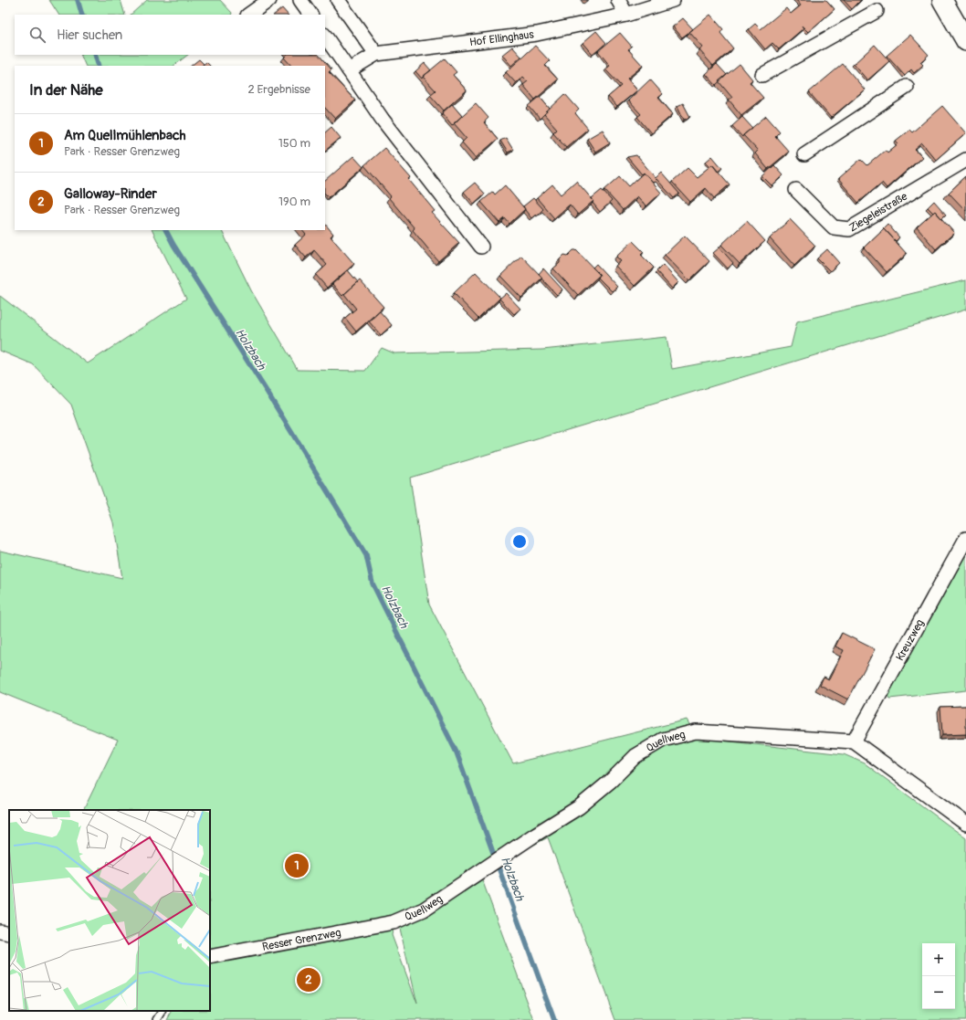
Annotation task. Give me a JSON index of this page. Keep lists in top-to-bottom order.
{
  "streets": {
    "street": [
      "Hof Ellinghaus",
      "Ziegeleistraße",
      "Kreuzweg",
      "Quellweg",
      "Resser Grenzweg"
    ]
  },
  "crossings": [
    ["Kreuzweg", "Quellweg"],
    ["Quellweg", "Resser Grenzweg"]
  ],
  "water": ["Holzbach"],
  "page": {
    "search": "Hier suchen",
    "heading": ["In der Nähe", "2 Ergebnisse"],
    "list": [
      {
        "mark": "1",
        "name": "Am Quellmühlenbach",
        "note": "Park · Resser Grenzweg",
        "value": "150 m"
      },
      {
        "mark": "2",
        "name": "Galloway-Rinder",
        "note": "Park · Resser Grenzweg",
        "value": "190 m"
      }
    ],
    "pins": ["1", "2"],
    "map_buttons": ["+", "−"]
  }
}
